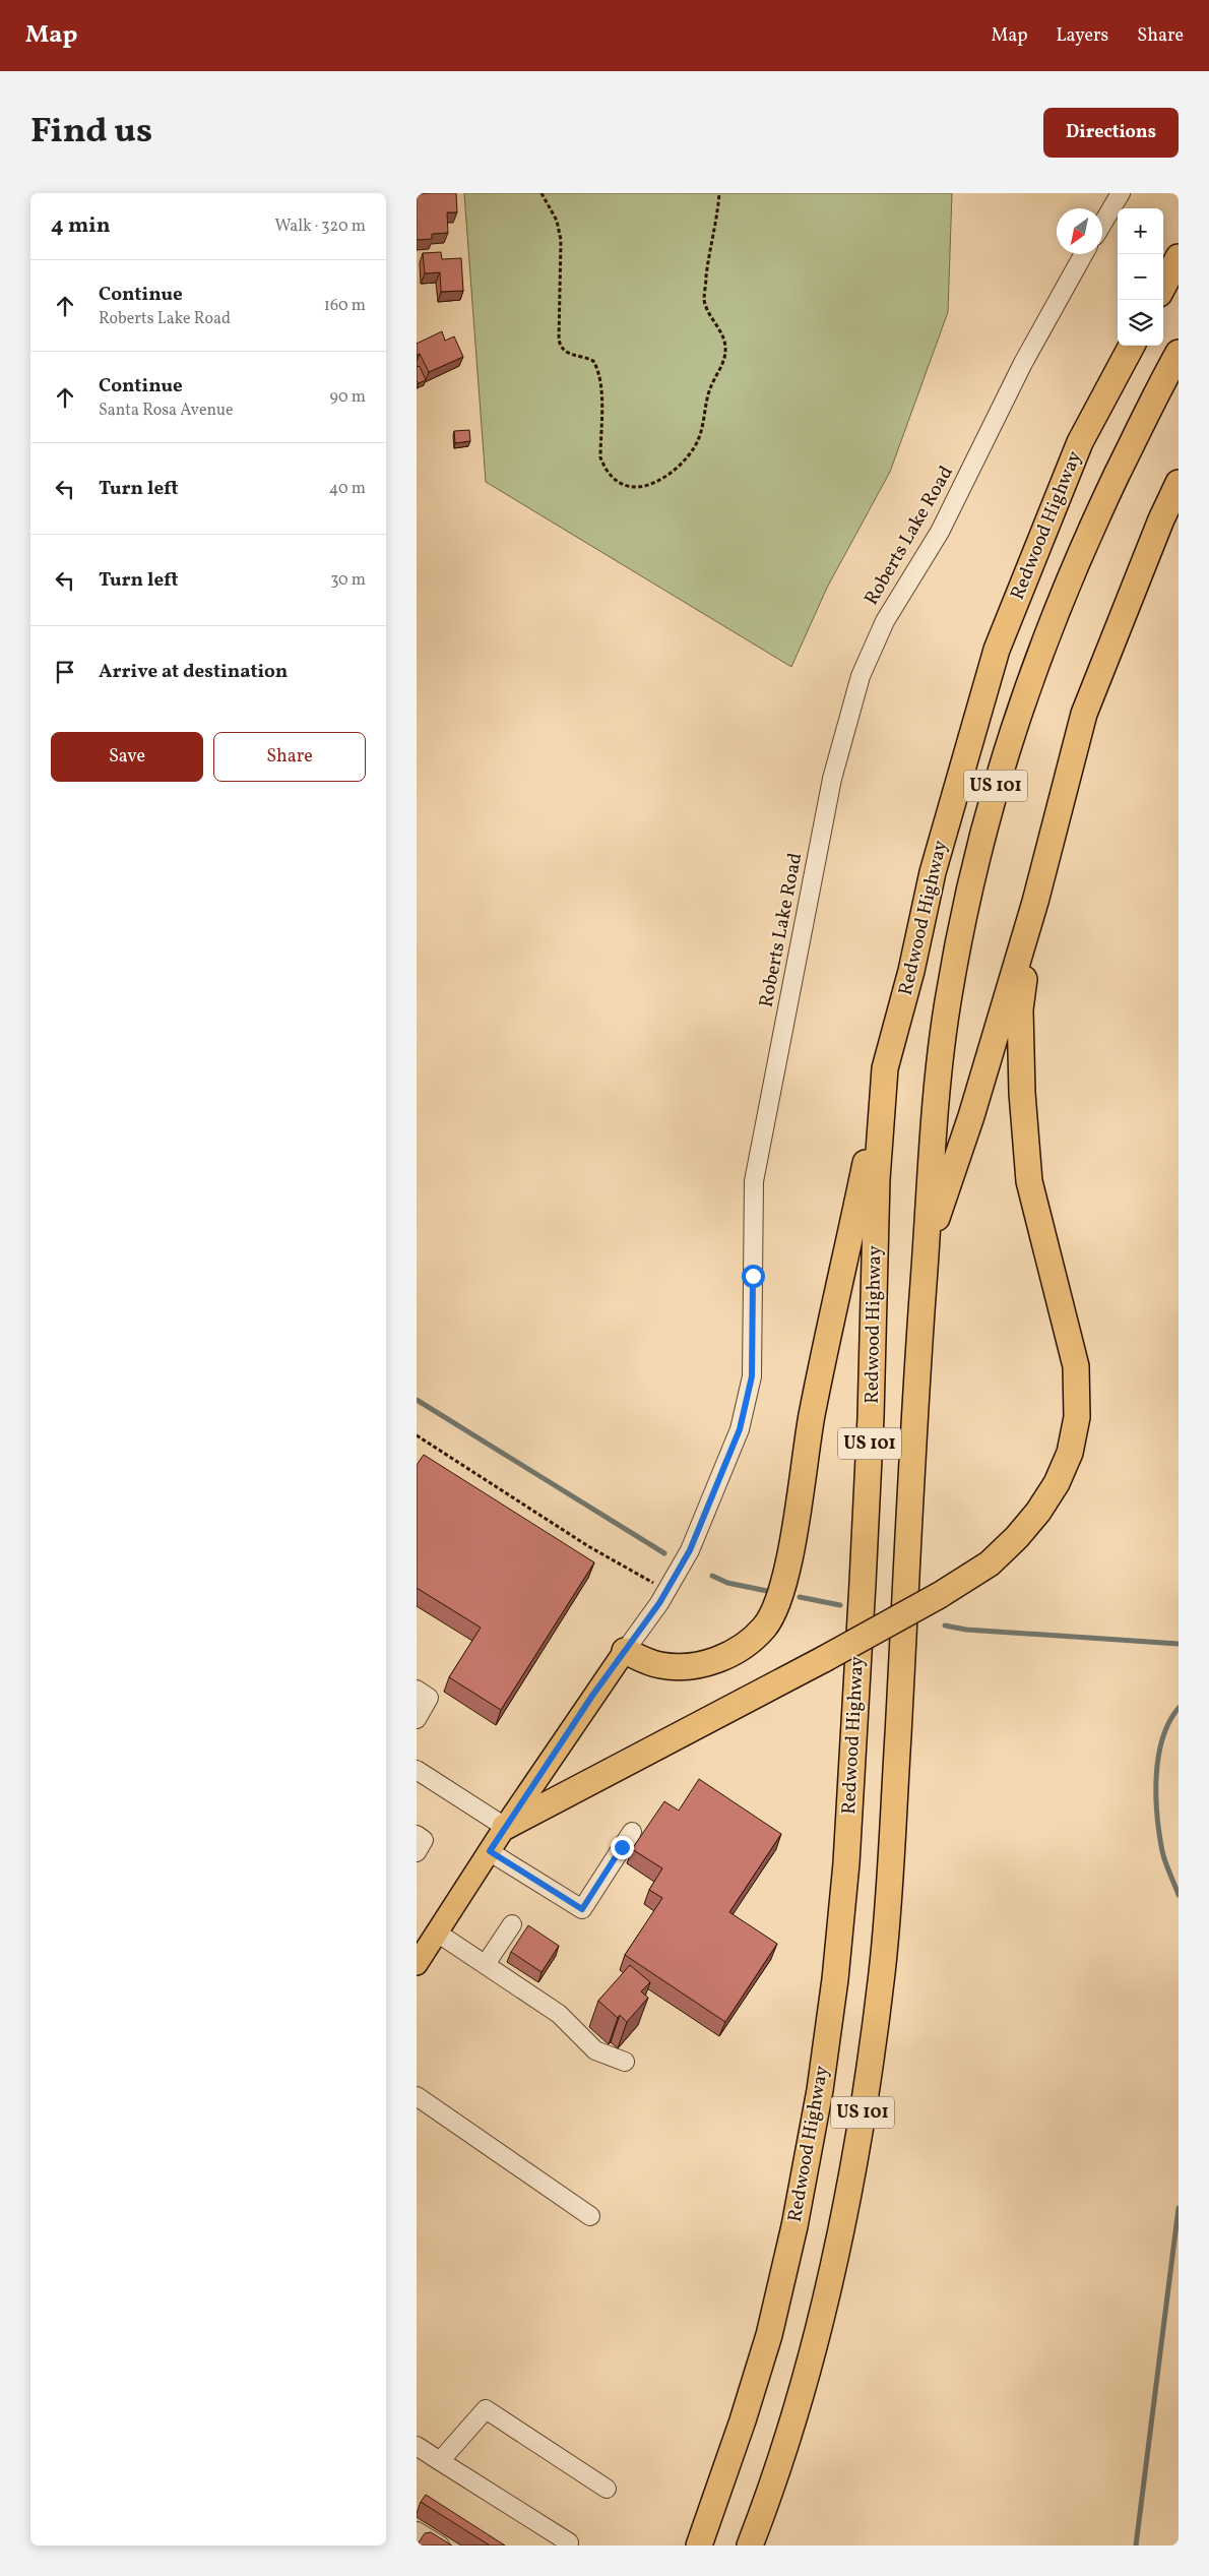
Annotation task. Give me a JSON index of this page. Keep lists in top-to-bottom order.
{
  "streets": {
    "highway": ["Redwood Highway", "US 101"],
    "street": ["Roberts Lake Road"]
  },
  "north": "bottom left",
  "page": {
    "header": "Map",
    "nav": ["Map", "Layers", "Share"],
    "title": "Find us",
    "buttons": [
      "Directions",
      ["Save", "Share"]
    ],
    "heading": ["4 min", "Walk · 320 m"],
    "map_buttons": ["+", "−"],
    "list": [
      ["Continue", "Roberts Lake Road", "160 m"],
      ["Continue", "Santa Rosa Avenue", "90 m"],
      ["Turn left", "40 m"],
      ["Turn left", "30 m"],
      "Arrive at destination"
    ]
  }
}
